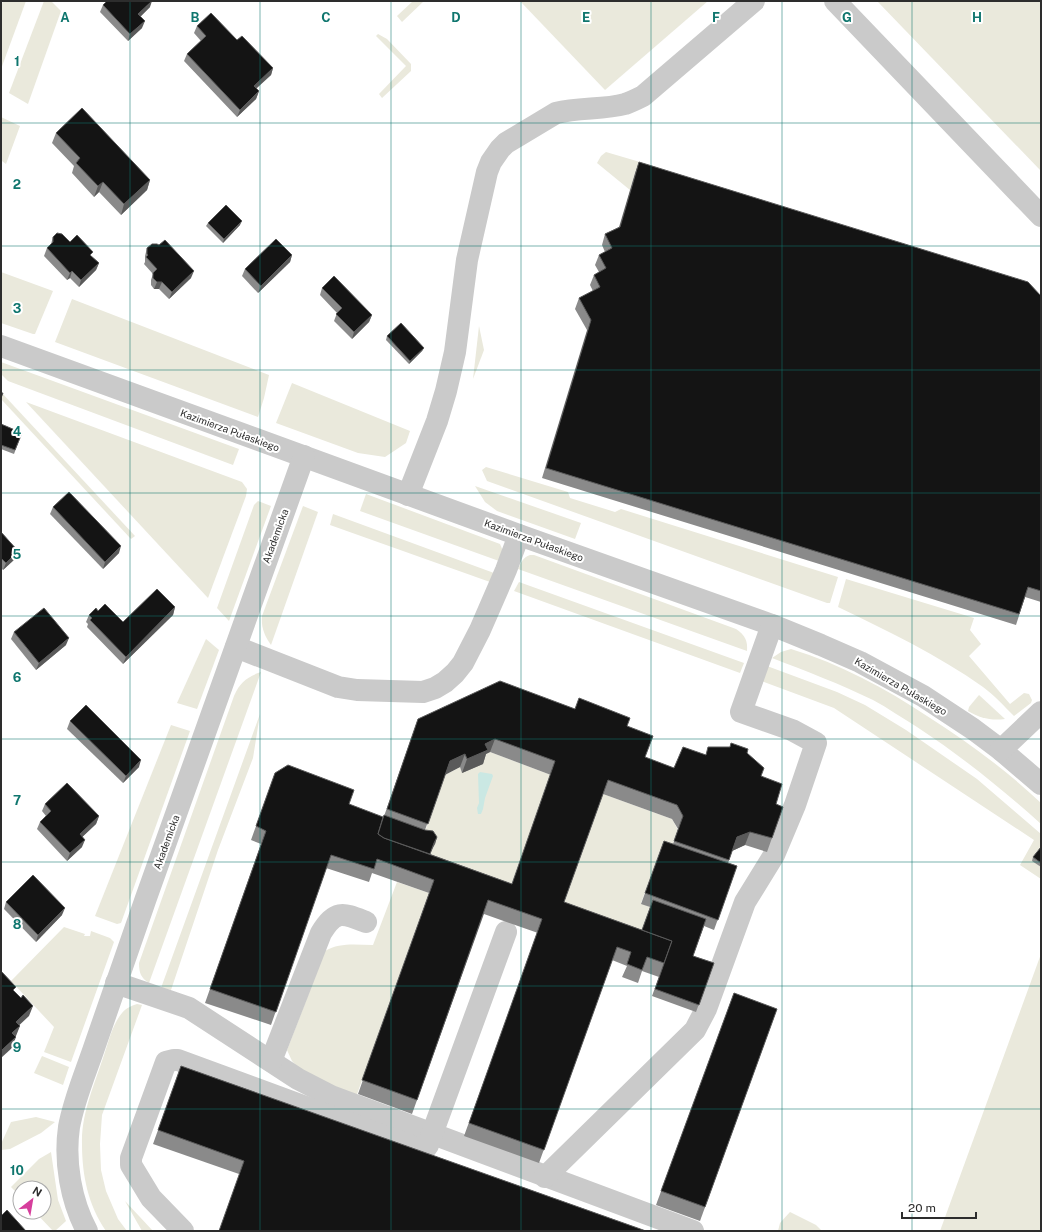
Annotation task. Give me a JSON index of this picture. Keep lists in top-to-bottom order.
{
  "streets": {
    "street": ["Kazimierza Pułaskiego", "Akademicka"]
  },
  "crossings": [
    ["Kazimierza Pułaskiego", "Akademicka"]
  ],
  "scale_bar": "20 m",
  "north": "top right",
  "grid": {
    "columns": [
      "A",
      "B",
      "C",
      "D",
      "E",
      "F",
      "G",
      "H"
    ],
    "rows": [
      "1",
      "2",
      "3",
      "4",
      "5",
      "6",
      "7",
      "8",
      "9",
      "10"
    ]
  }
}
